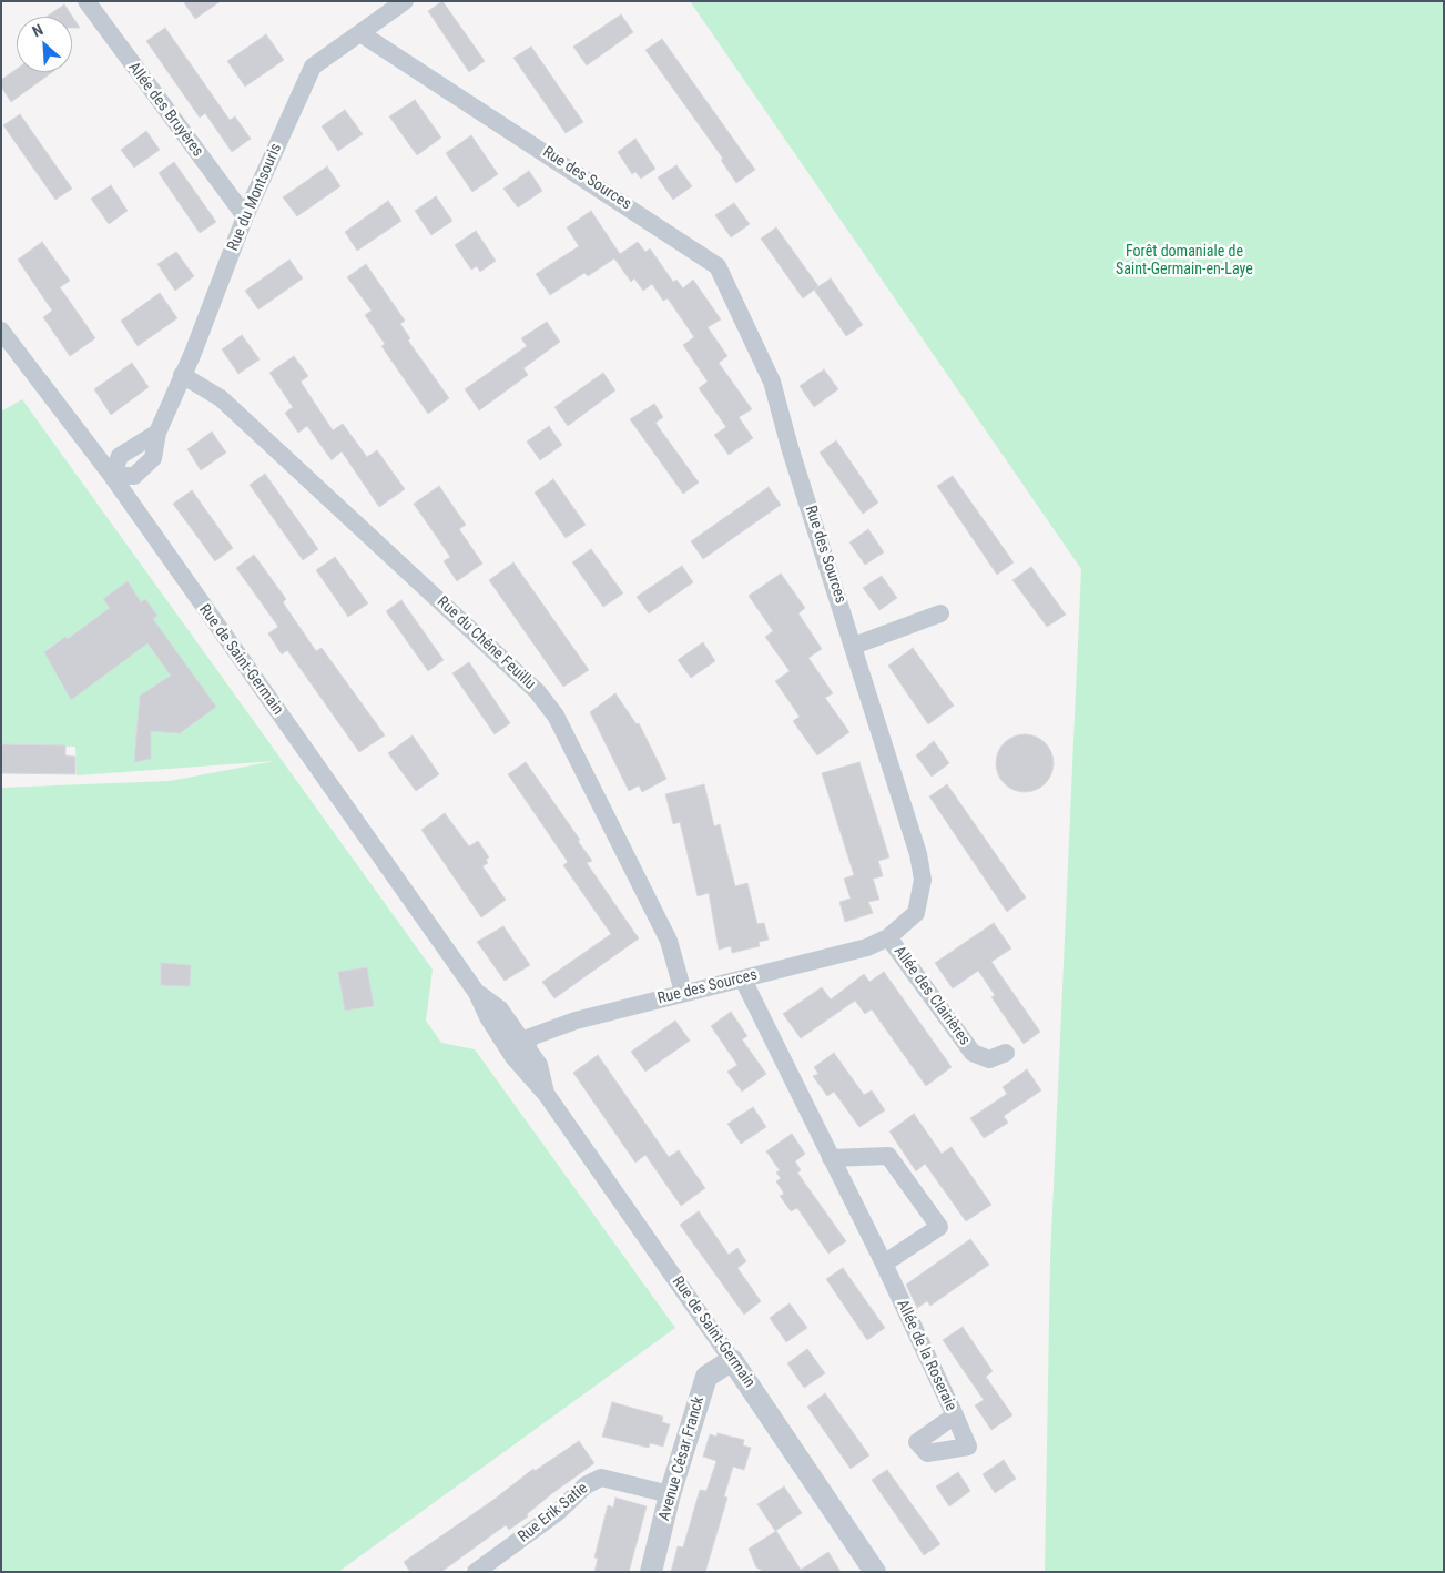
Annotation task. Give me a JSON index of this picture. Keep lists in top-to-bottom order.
{
  "streets": {
    "street": [
      "Allée des Bruyères",
      "Rue des Sources",
      "Rue du Montsouris",
      "Rue du Chêne Feuillu",
      "Rue de Saint-Germain",
      "Allée des Clairières",
      "Allée de la Roseraie",
      "Avenue César Franck",
      "Rue Erik Satie"
    ]
  },
  "crossings": [
    ["Allée des Bruyères", "Rue du Montsouris"],
    ["Rue des Sources", "Rue du Montsouris"],
    ["Rue des Sources", "Rue du Chêne Feuillu"],
    ["Rue des Sources", "Rue de Saint-Germain"],
    ["Rue des Sources", "Allée des Clairières"],
    ["Rue des Sources", "Allée de la Roseraie"],
    ["Rue du Montsouris", "Rue du Chêne Feuillu"],
    ["Rue du Montsouris", "Rue de Saint-Germain"],
    ["Rue de Saint-Germain", "Avenue César Franck"],
    ["Avenue César Franck", "Rue Erik Satie"]
  ],
  "parks": ["Forêt domaniale de Saint-Germain-en-Laye"],
  "north": "top left"
}
